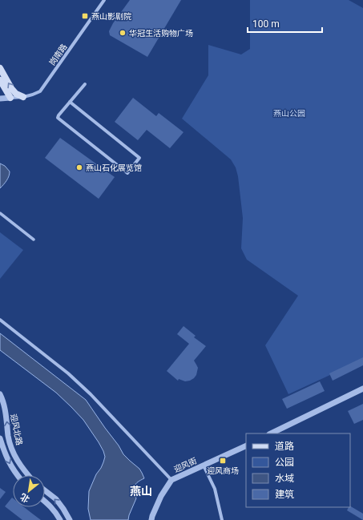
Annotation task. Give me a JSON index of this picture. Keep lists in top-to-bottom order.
{
  "streets": {
    "street": ["岗南路", "迎风北路", "迎风街"]
  },
  "one_way": ["迎风北路"],
  "districts": ["燕山"],
  "parks": ["燕山公园"],
  "places": {
    "transit": ["燕山影剧院", "迎风商场"],
    "other": ["华冠生活购物广场", "燕山石化展览馆"]
  },
  "legend": [
    "道路",
    "公园",
    "水域",
    "建筑"
  ],
  "scale_bar": "100 m",
  "north": "bottom left"
}
